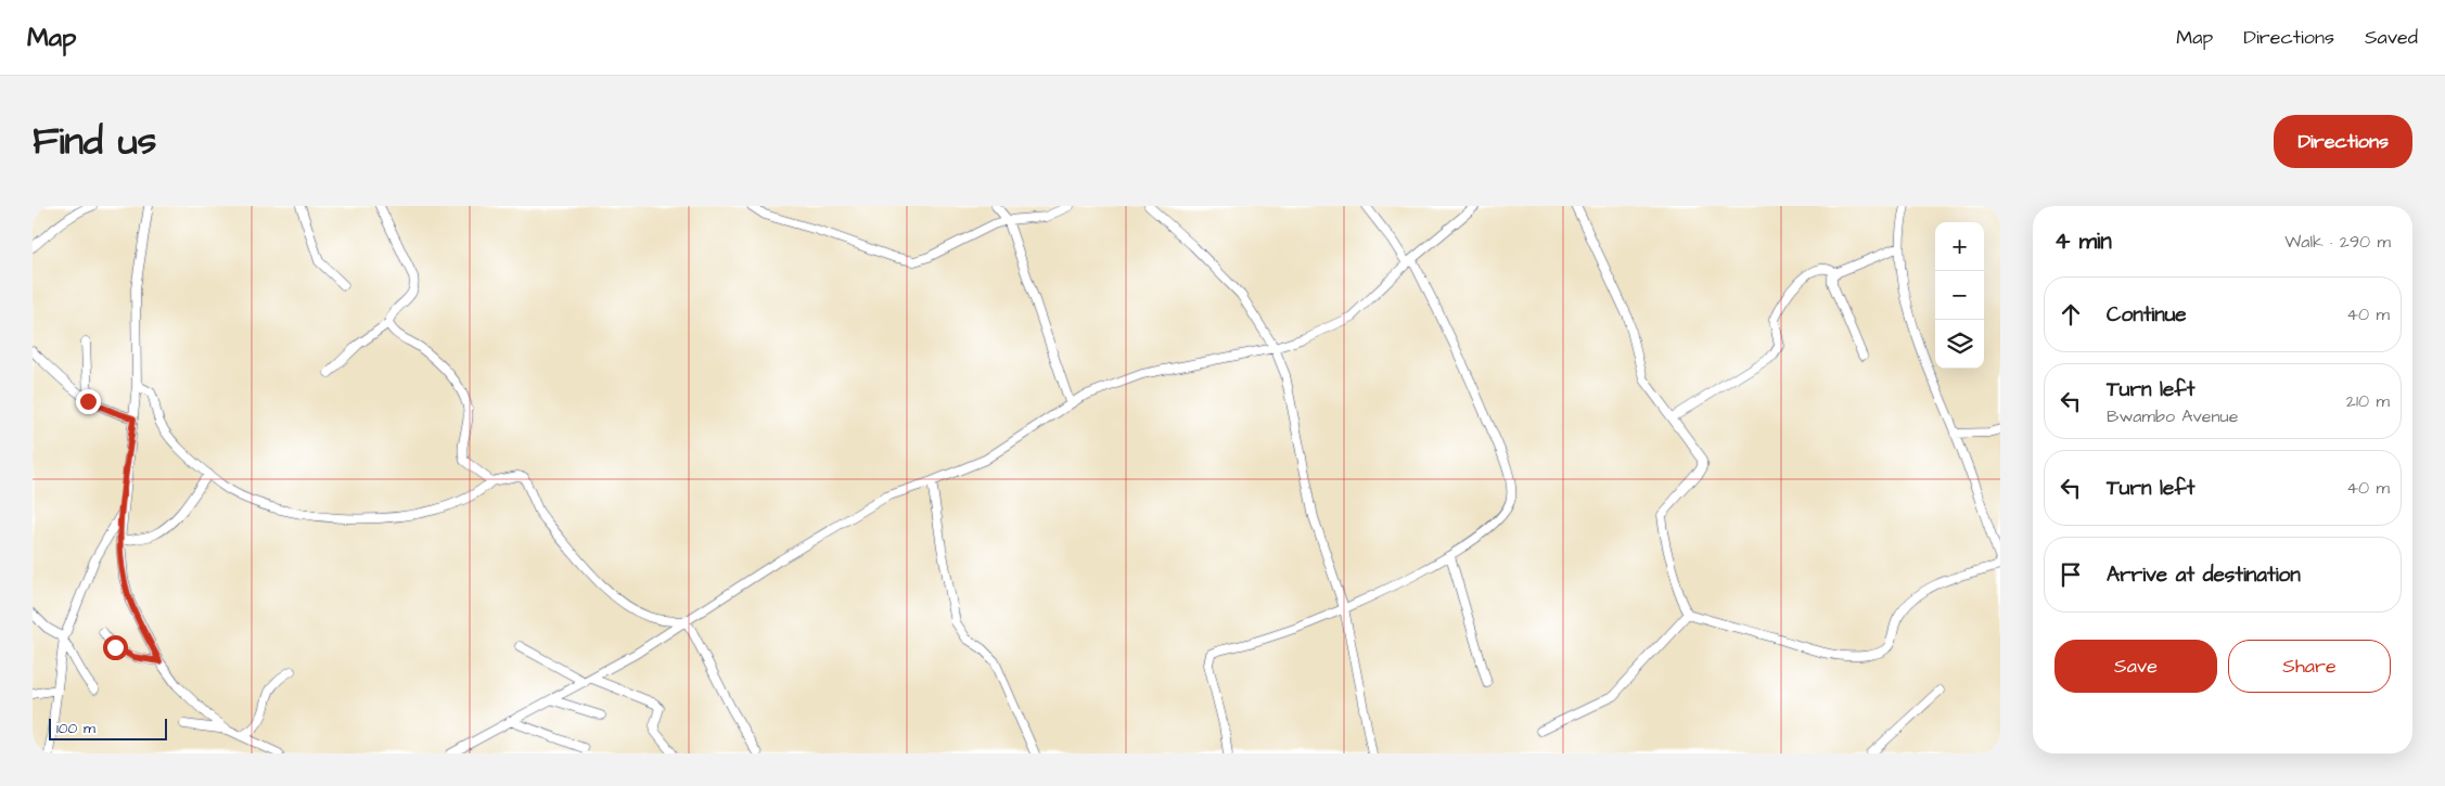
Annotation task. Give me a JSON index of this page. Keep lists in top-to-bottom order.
{
  "scale_bar": "100 m",
  "page": {
    "header": "Map",
    "nav": ["Map", "Directions", "Saved"],
    "title": "Find us",
    "buttons": [
      "Directions",
      ["Save", "Share"]
    ],
    "heading": ["4 min", "Walk · 290 m"],
    "map_buttons": ["+", "−"],
    "list": [
      ["Continue", "40 m"],
      ["Turn left", "Bwambo Avenue", "210 m"],
      ["Turn left", "40 m"],
      "Arrive at destination"
    ],
    "scale": "100 m"
  }
}
